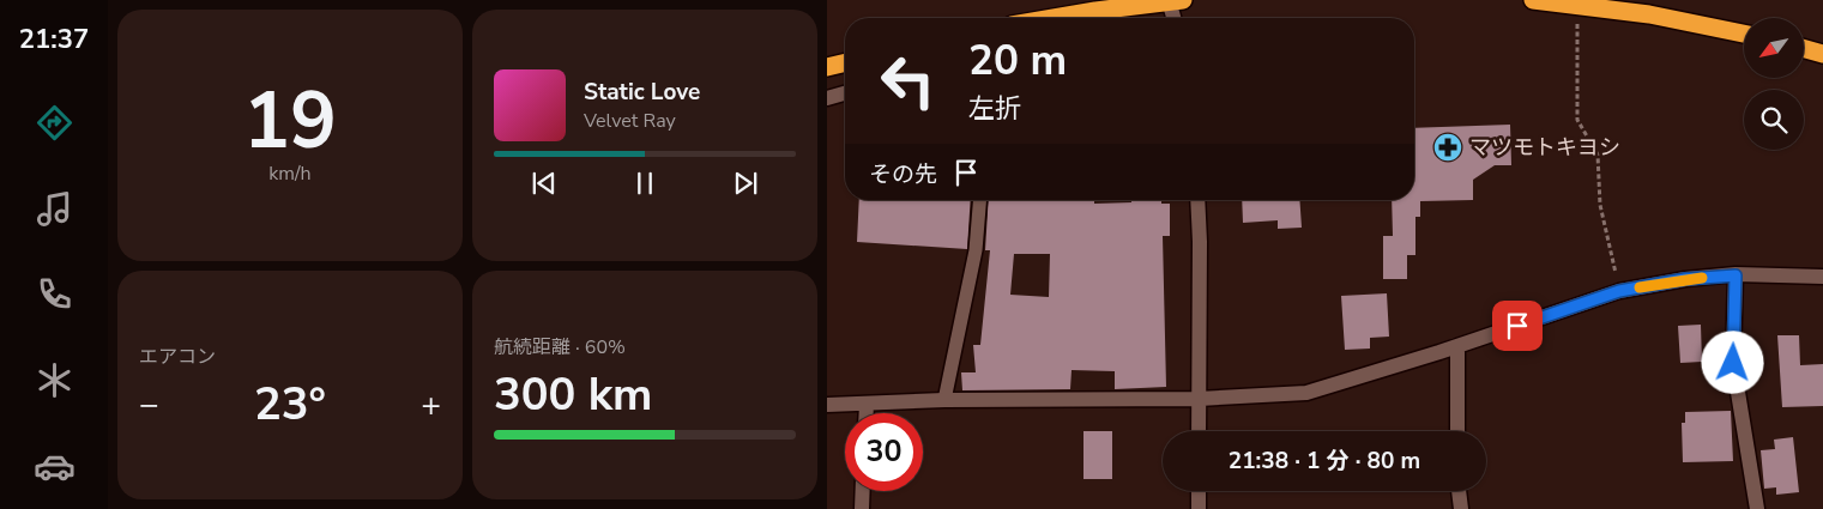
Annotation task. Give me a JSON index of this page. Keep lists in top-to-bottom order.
{
  "places": {
    "pharmacy": ["マツモトキヨシ"]
  },
  "north": "bottom left",
  "page": {
    "tabs": "21:37",
    "tile": [
      ["19", "km/h"],
      "エアコン",
      ["航続距離 · 60%", "300 km"]
    ],
    "turn": ["20 m", "左折"],
    "song": ["Static Love", "Velvet Ray"],
    "then": "その先",
    "heat": ["−", "23°", "+"],
    "limit": "30",
    "trip": "21:38 · 1 分 · 80 m"
  }
}
